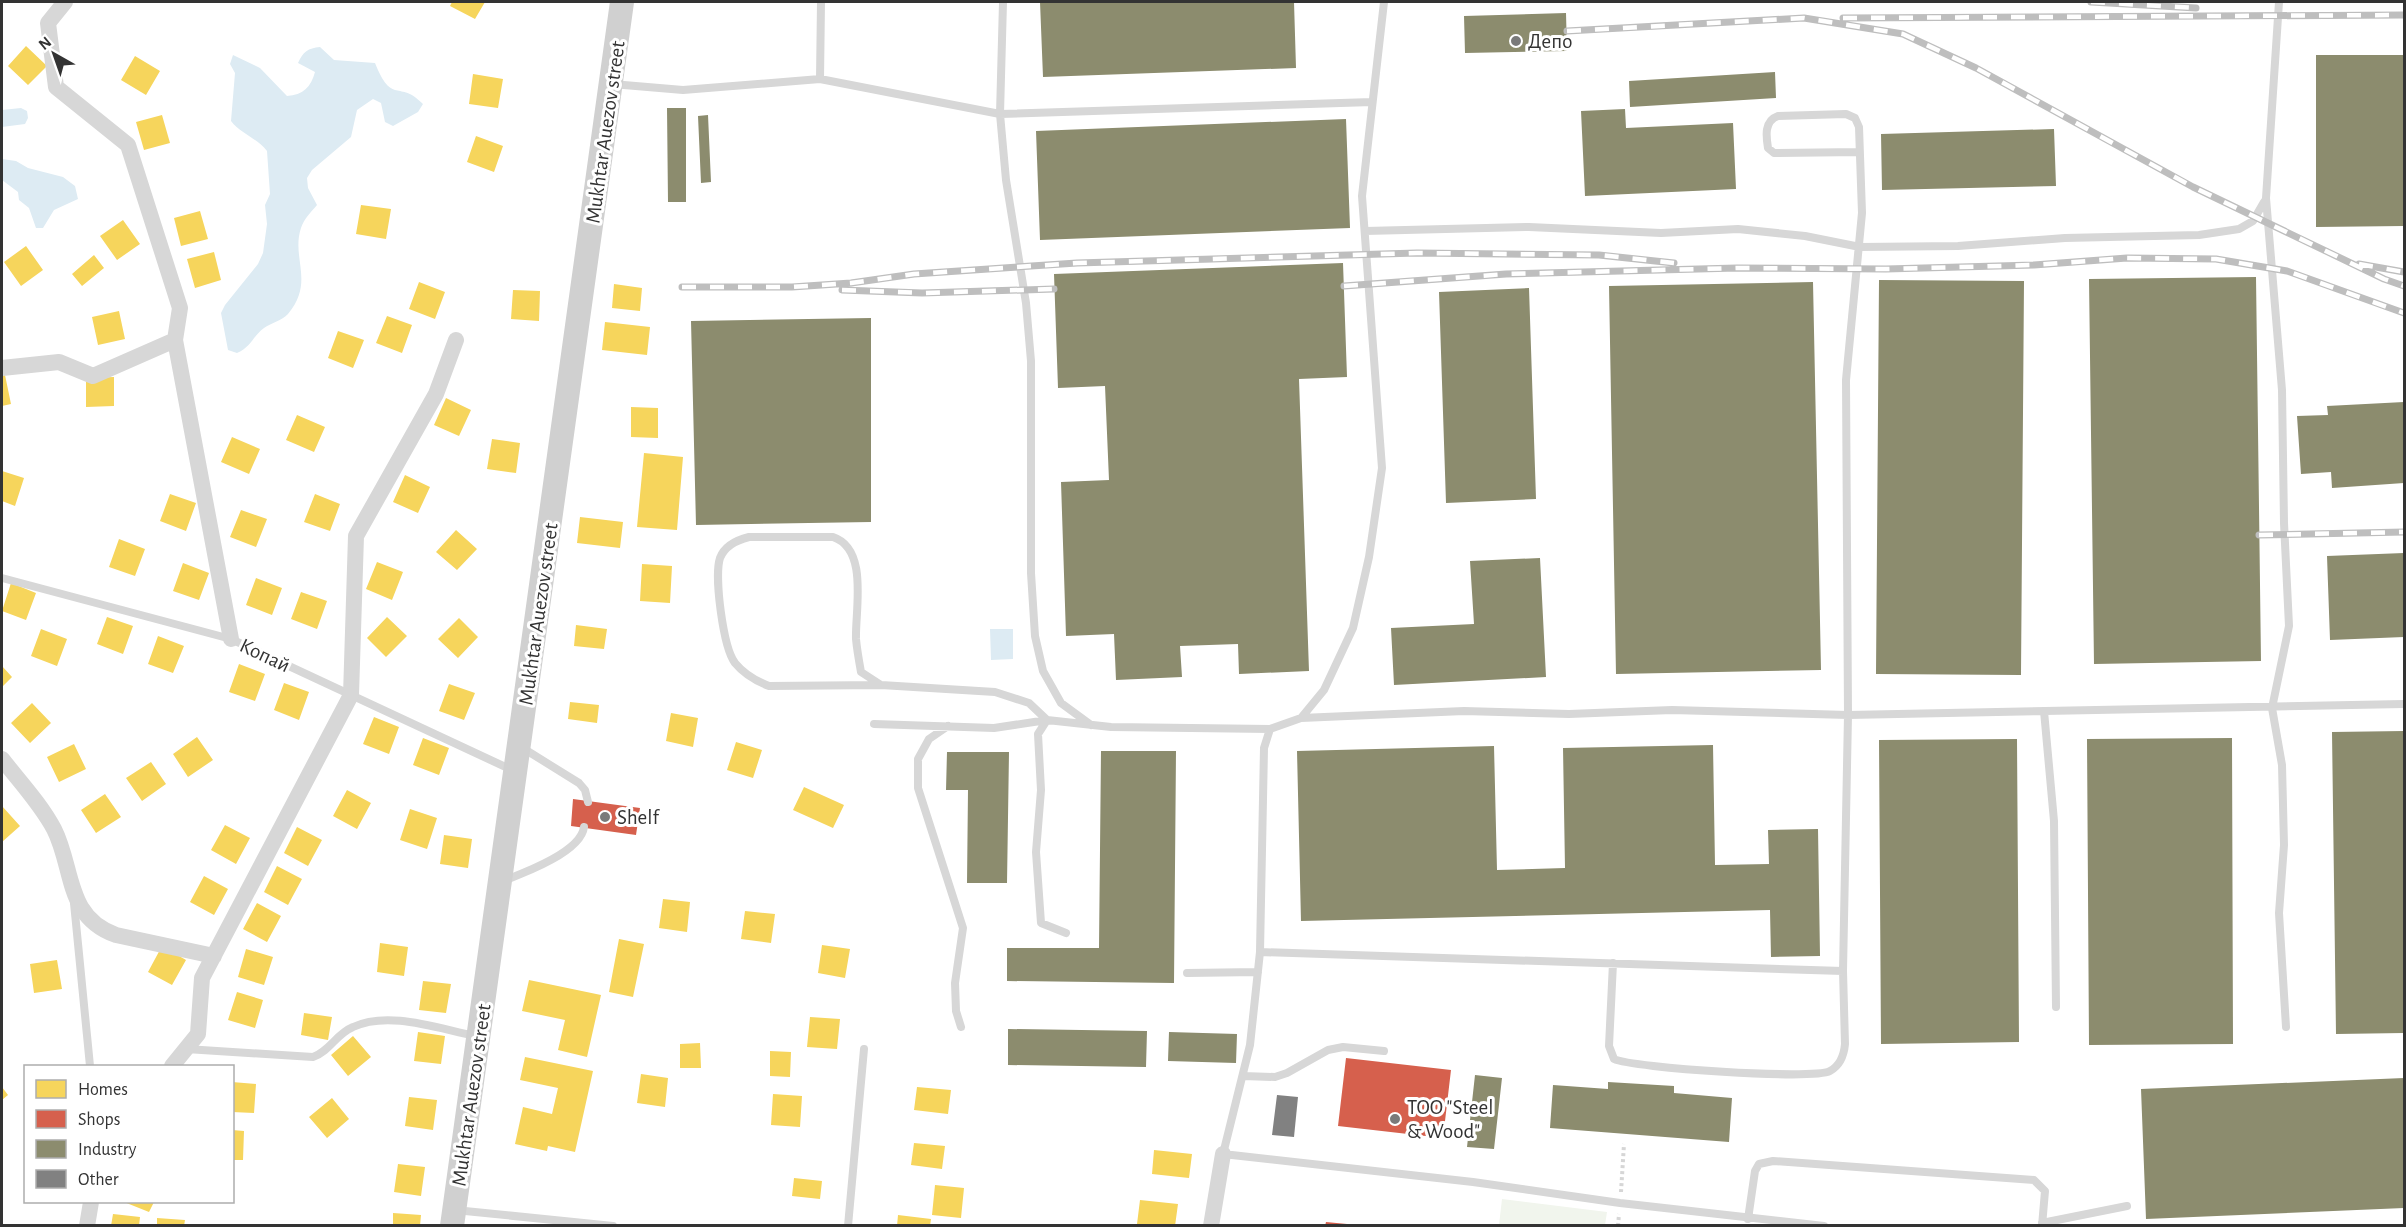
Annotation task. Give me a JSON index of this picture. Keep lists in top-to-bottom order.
{
  "streets": {
    "street": ["Mukhtar Auezov street"],
    "lane": ["Копай"]
  },
  "crossings": [
    ["Mukhtar Auezov street", "Копай"]
  ],
  "places": ["Депо", "Shelf", "TOO \"Steel & Wood\""],
  "legend": [
    "Homes",
    "Shops",
    "Industry",
    "Other"
  ],
  "north": "top left"
}
